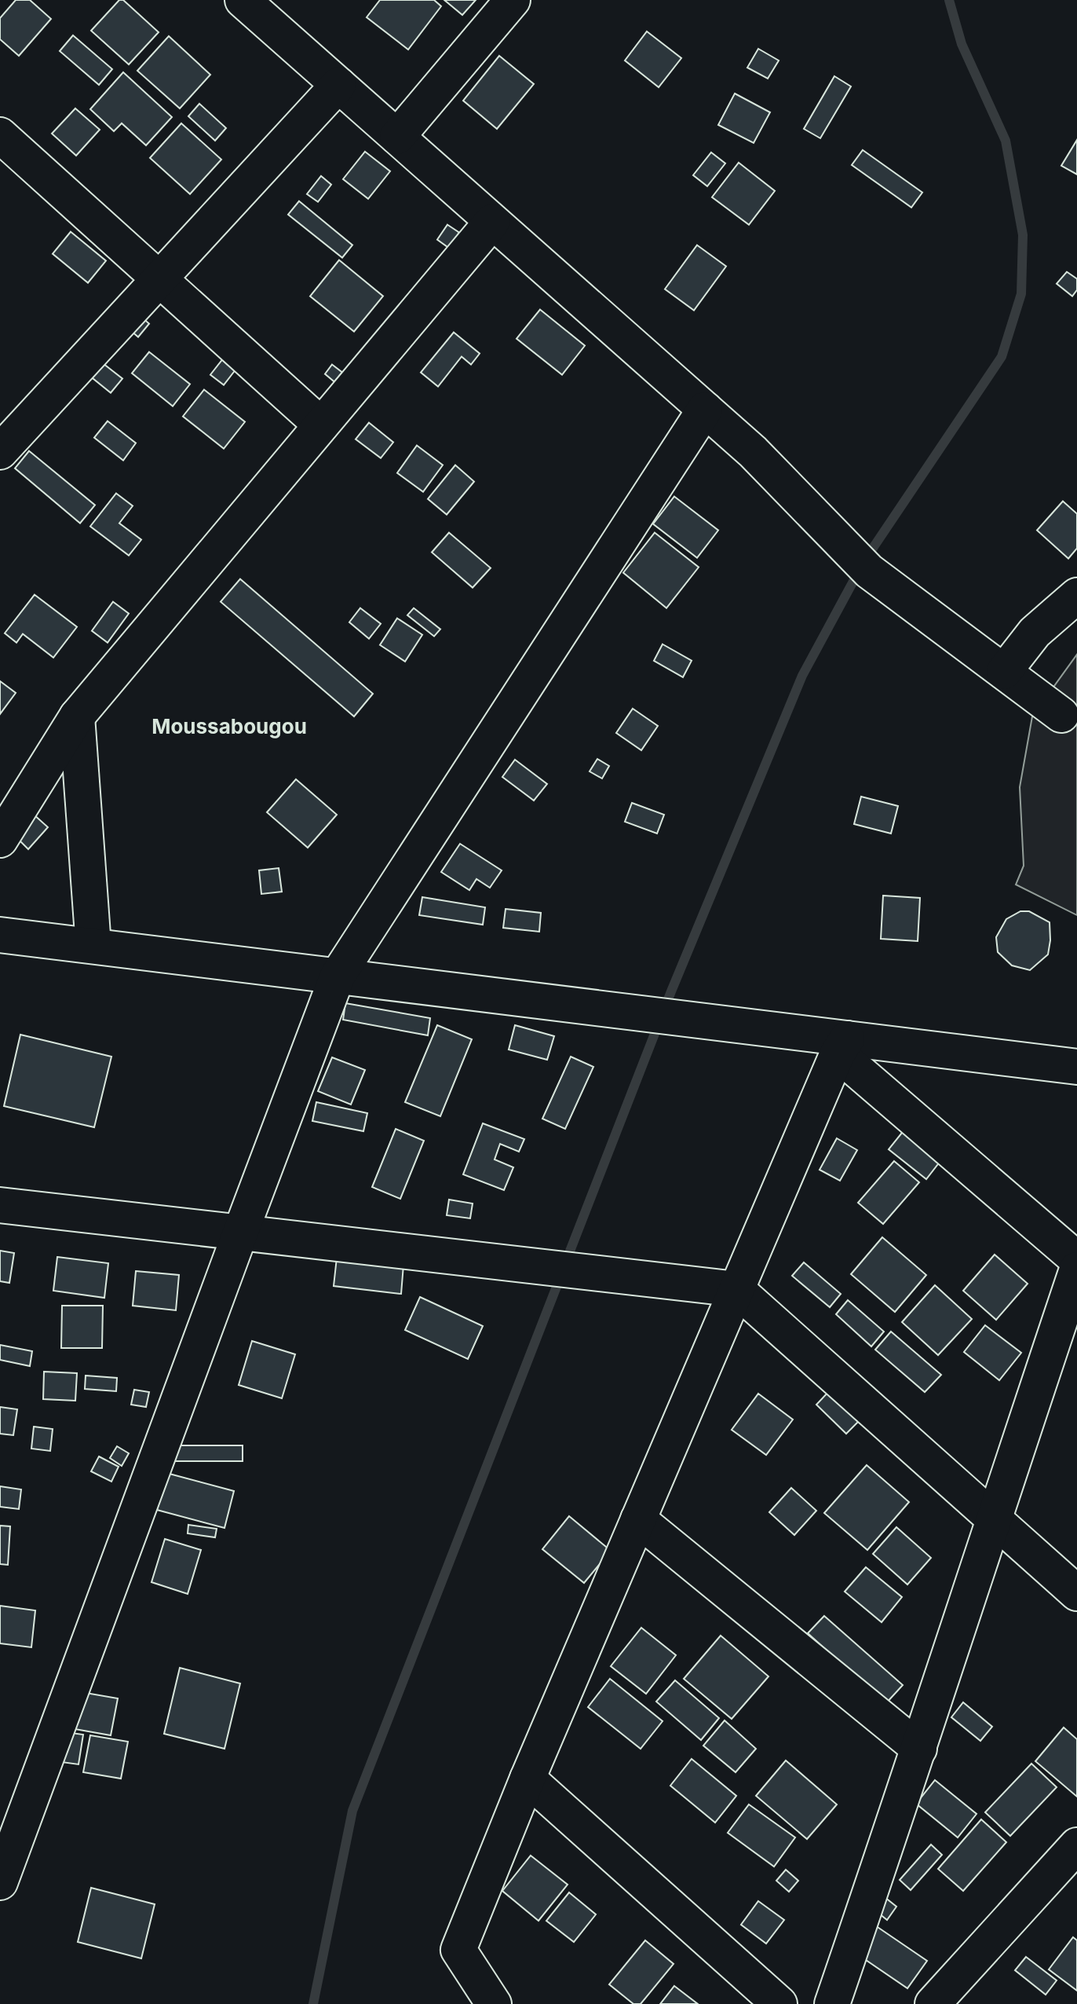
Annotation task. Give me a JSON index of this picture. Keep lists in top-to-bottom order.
{
  "districts": ["Moussabougou"]
}
